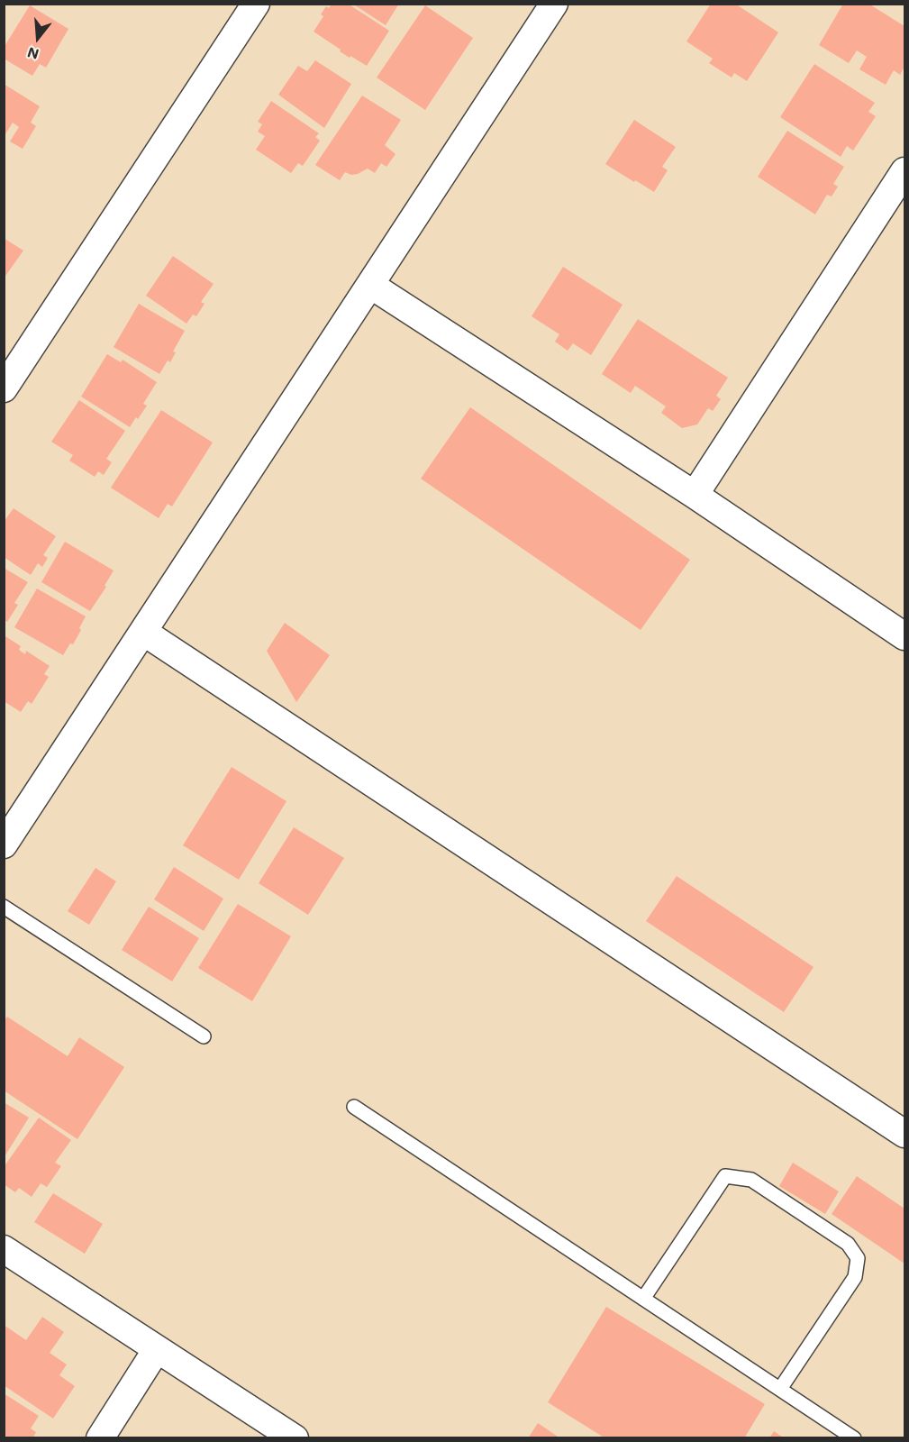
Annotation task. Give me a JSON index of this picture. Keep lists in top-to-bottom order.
{
  "north": "bottom"
}
